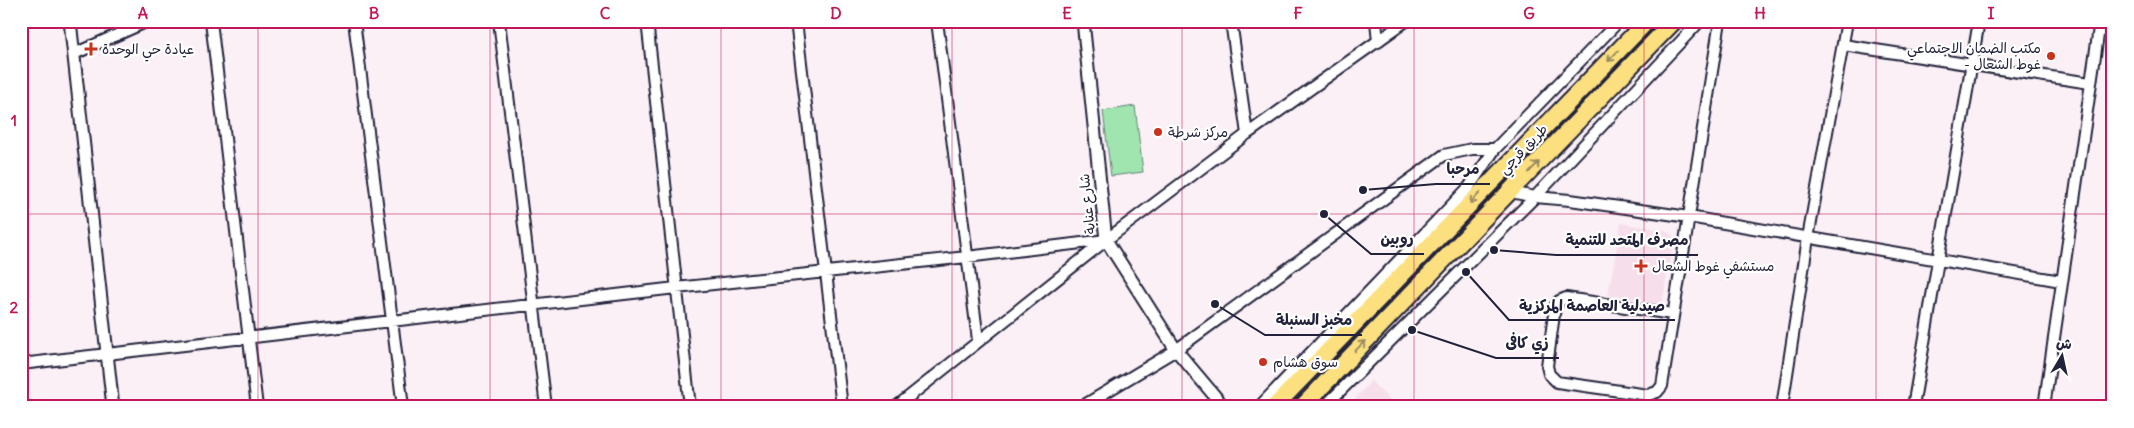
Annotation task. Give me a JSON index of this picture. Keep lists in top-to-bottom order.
{
  "streets": {
    "highway": ["طريق قرجي"],
    "street": ["شارع عنابة"]
  },
  "places": {
    "health": ["عيادة حي الوحدة", "مستشفي غوط الشعال"],
    "other": [
      "مكتب الضمان الاجتماعي - غوط الشعال",
      "مركز شرطة",
      "مرحبا",
      "روبين",
      "مصرف المتحد للتنمية",
      "صيدلية العاصمة المركزية",
      "مخبز السنبلة",
      "زي كافى",
      "سوق هشام"
    ]
  },
  "north": "top",
  "grid": {
    "columns": [
      "A",
      "B",
      "C",
      "D",
      "E",
      "F",
      "G",
      "H",
      "I"
    ],
    "rows": ["1", "2"]
  }
}
